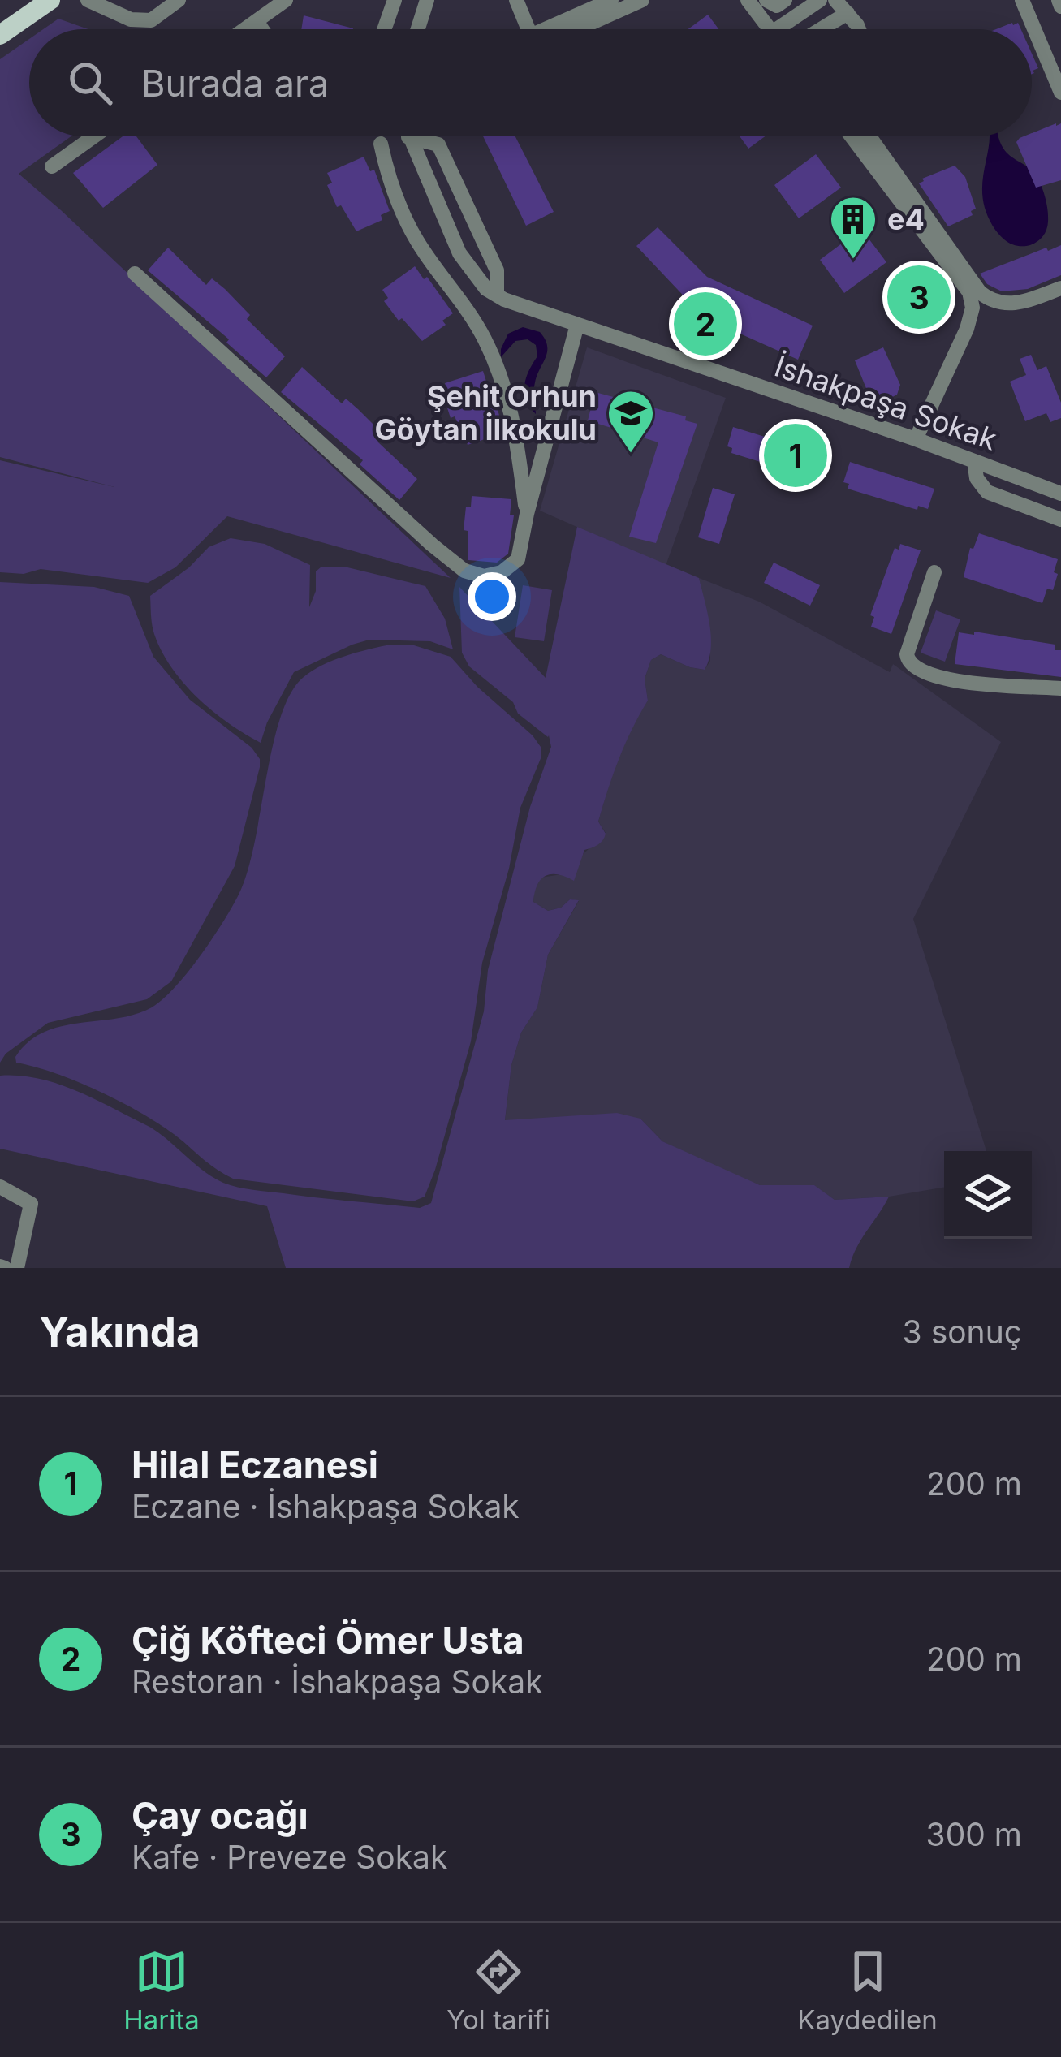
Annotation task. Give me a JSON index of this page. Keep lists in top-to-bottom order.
{
  "streets": {
    "street": ["İshakpaşa Sokak"]
  },
  "places": {
    "building": ["e4"],
    "school or university": ["Şehit Orhun Göytan İlkokulu"]
  },
  "page": {
    "search": "Burada ara",
    "pins": ["3", "2", "1"],
    "heading": ["Yakında", "3 sonuç"],
    "list": [
      {
        "mark": "1",
        "name": "Hilal Eczanesi",
        "note": "Eczane · İshakpaşa Sokak",
        "value": "200 m"
      },
      {
        "mark": "2",
        "name": "Çiğ Köfteci Ömer Usta",
        "note": "Restoran · İshakpaşa Sokak",
        "value": "200 m"
      },
      {
        "mark": "3",
        "name": "Çay ocağı",
        "note": "Kafe · Preveze Sokak",
        "value": "300 m"
      }
    ],
    "nav": ["Harita", "Yol tarifi", "Kaydedilen"]
  }
}
